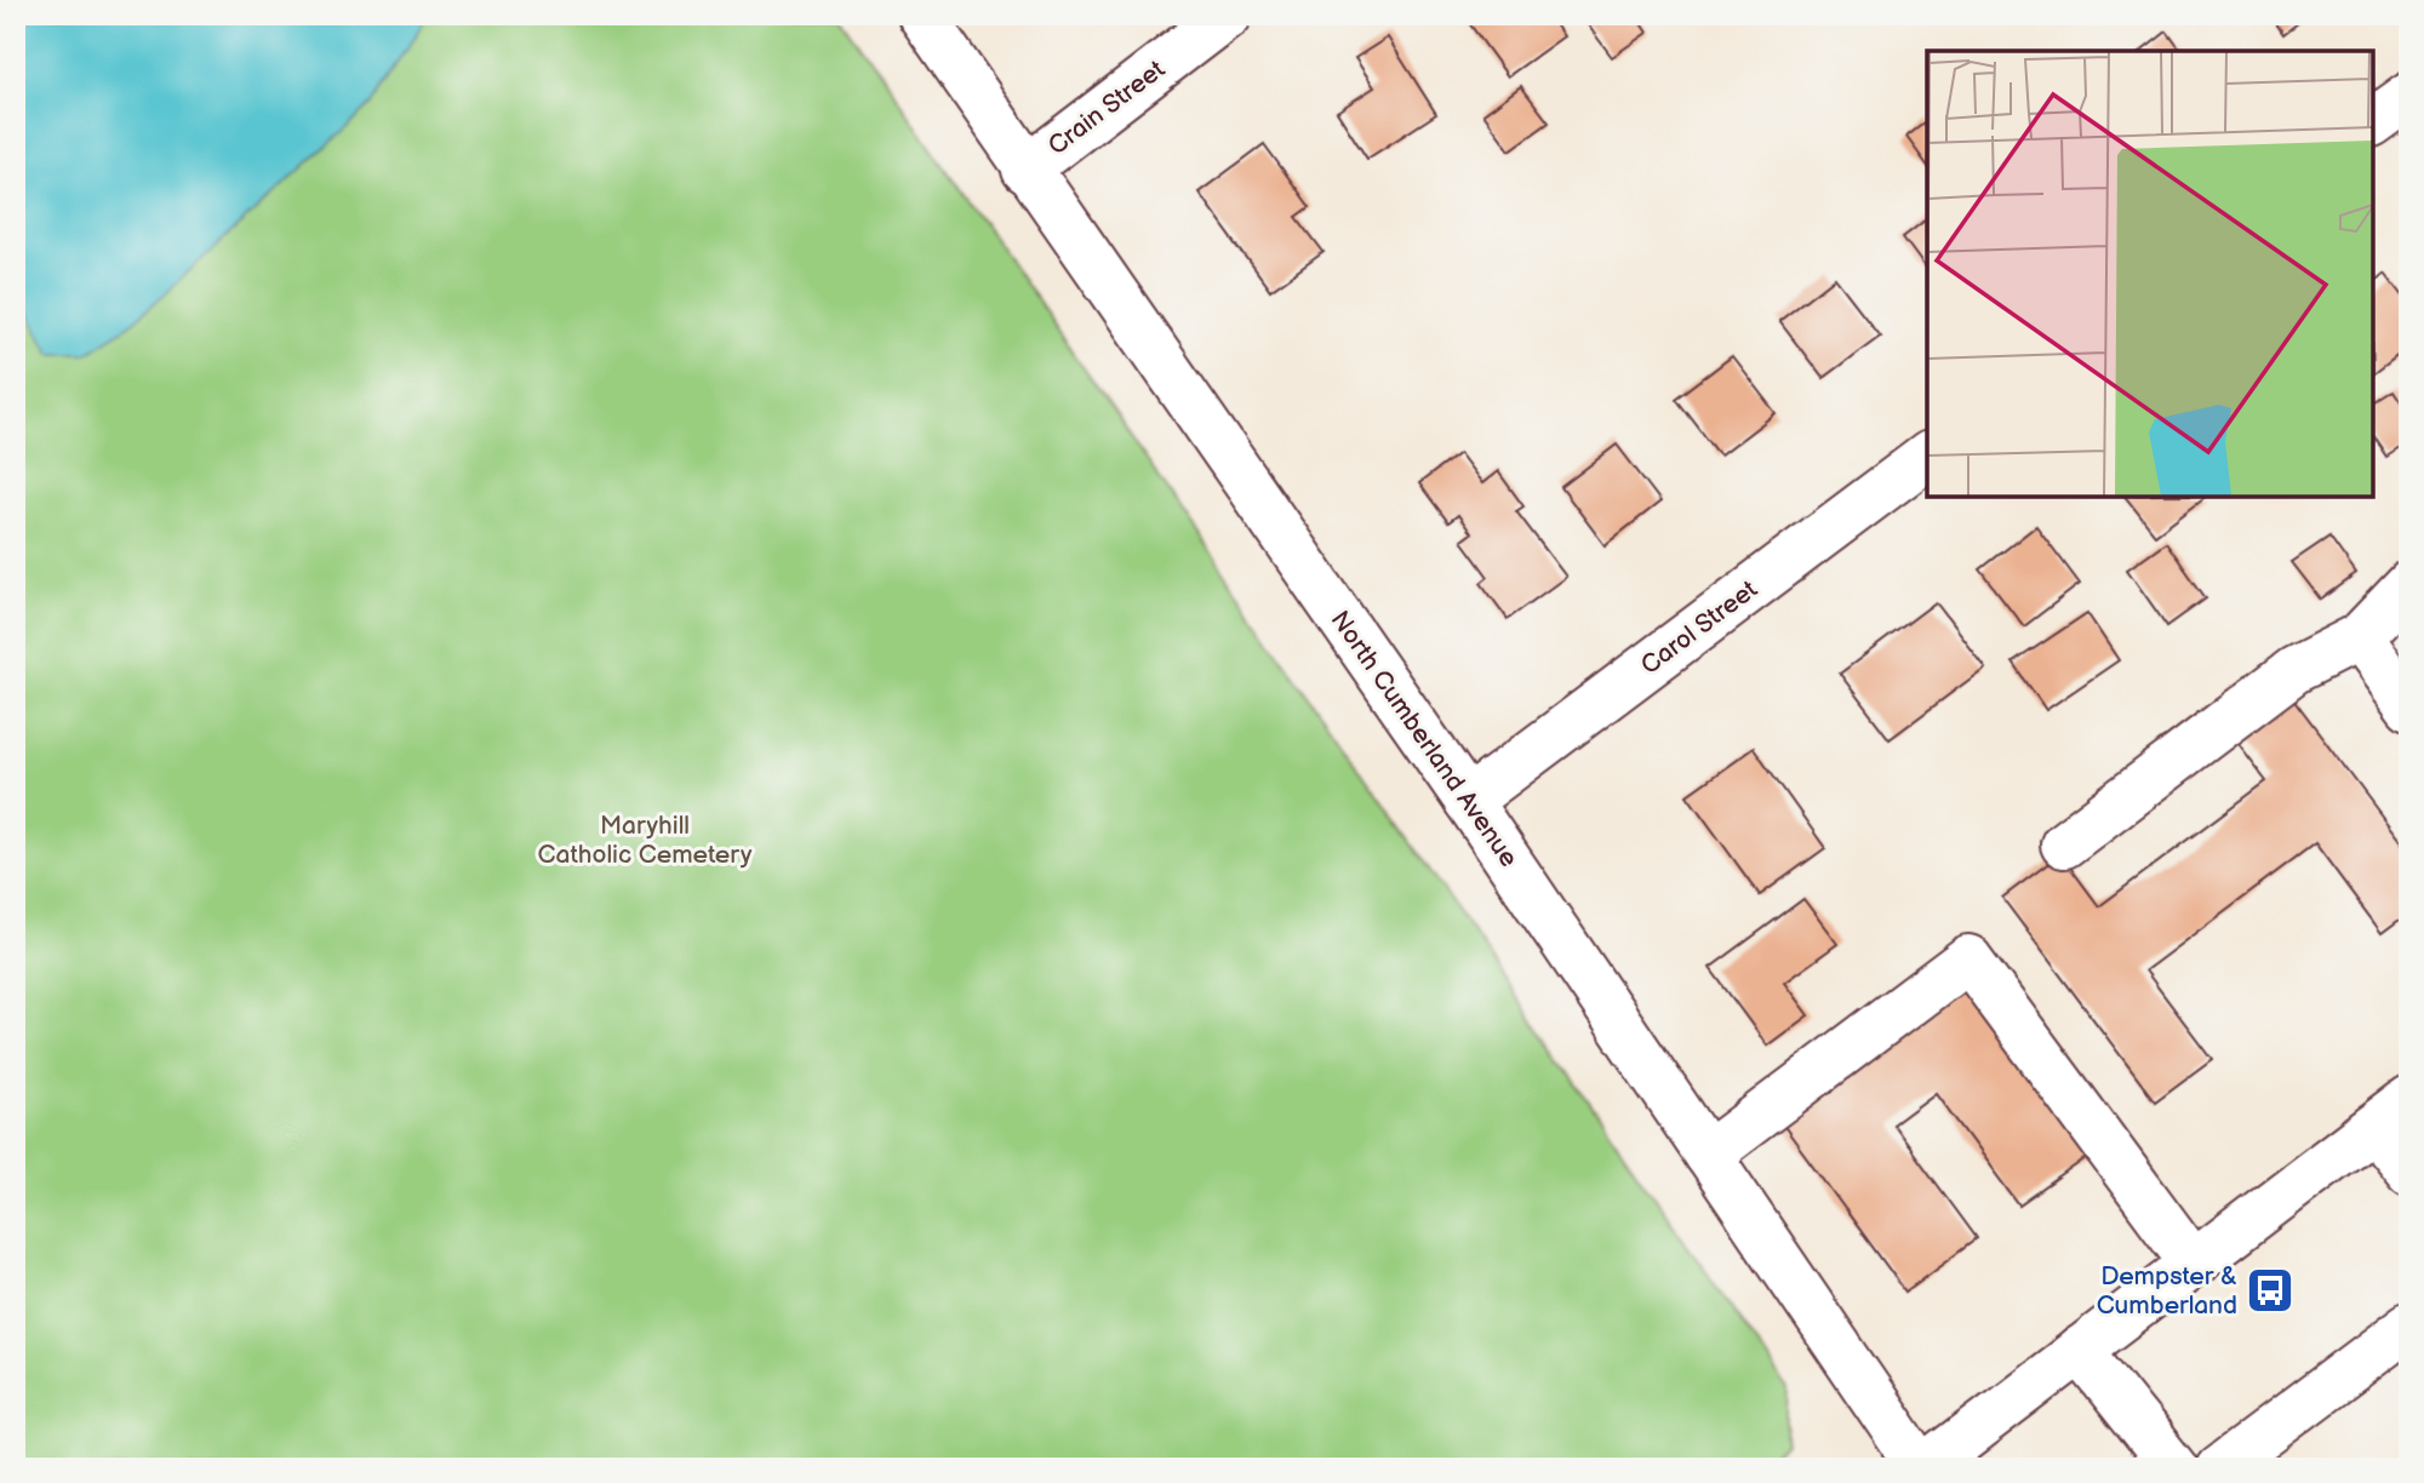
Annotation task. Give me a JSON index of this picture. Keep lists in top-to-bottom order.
{
  "streets": {
    "street": ["Crain Street", "Carol Street", "North Cumberland Avenue"]
  },
  "crossings": [
    ["Crain Street", "North Cumberland Avenue"],
    ["Carol Street", "North Cumberland Avenue"]
  ],
  "parks": ["Maryhill Catholic Cemetery"],
  "places": {
    "bus stop": ["Dempster & Cumberland"]
  }
}
